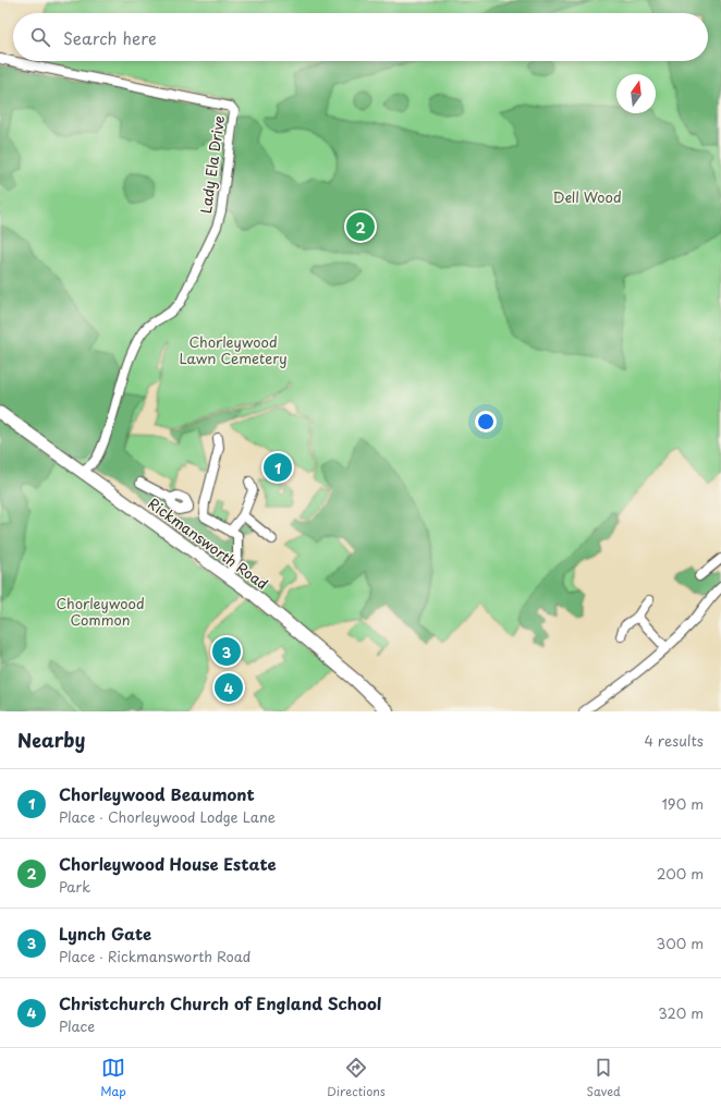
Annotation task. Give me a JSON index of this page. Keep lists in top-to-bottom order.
{
  "streets": {
    "main road": ["Rickmansworth Road"],
    "street": ["Lady Ela Drive"]
  },
  "crossings": [
    ["Lady Ela Drive", "Rickmansworth Road"]
  ],
  "parks": ["Dell Wood", "Chorleywood Lawn Cemetery", "Chorleywood Common"],
  "north": "top",
  "page": {
    "search": "Search here",
    "pins": [
      "2",
      "1",
      "3",
      "4"
    ],
    "heading": ["Nearby", "4 results"],
    "list": [
      {
        "mark": "1",
        "name": "Chorleywood Beaumont",
        "note": "Place · Chorleywood Lodge Lane",
        "value": "190 m"
      },
      {
        "mark": "2",
        "name": "Chorleywood House Estate",
        "note": "Park",
        "value": "200 m"
      },
      {
        "mark": "3",
        "name": "Lynch Gate",
        "note": "Place · Rickmansworth Road",
        "value": "300 m"
      },
      {
        "mark": "4",
        "name": "Christchurch Church of England School",
        "note": "Place",
        "value": "320 m"
      }
    ],
    "nav": ["Map", "Directions", "Saved"]
  }
}
